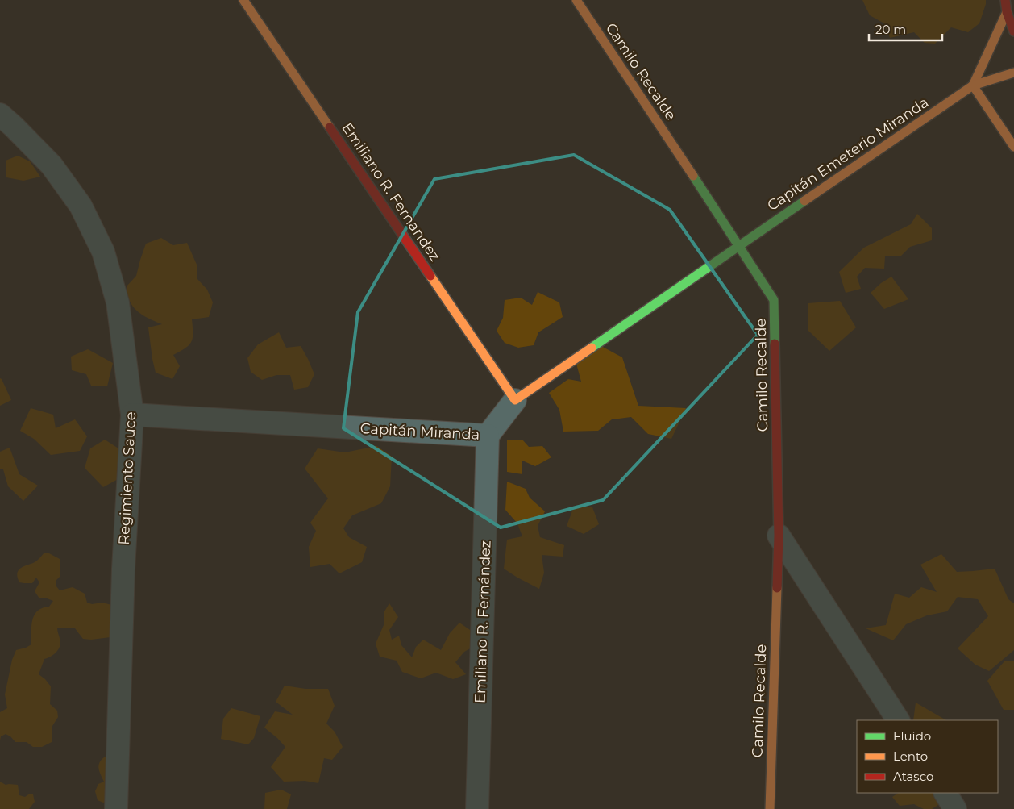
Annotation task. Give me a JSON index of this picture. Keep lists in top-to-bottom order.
{
  "streets": {
    "main road": [
      "Camilo Recalde",
      "Capitán Emeterio Miranda",
      "Emiliano R. Fernandez",
      "Capitán Miranda"
    ],
    "street": ["Regimiento Sauce", "Emiliano R. Fernández"]
  },
  "crossings": [
    ["Camilo Recalde", "Capitán Emeterio Miranda"],
    ["Camilo Recalde", "Capitán Miranda"],
    ["Capitán Emeterio Miranda", "Capitán Miranda"],
    ["Emiliano R. Fernandez", "Capitán Miranda"],
    ["Capitán Miranda", "Regimiento Sauce"],
    ["Capitán Miranda", "Emiliano R. Fernández"]
  ],
  "legend": ["Fluido", "Lento", "Atasco"],
  "scale_bar": "20 m"
}
